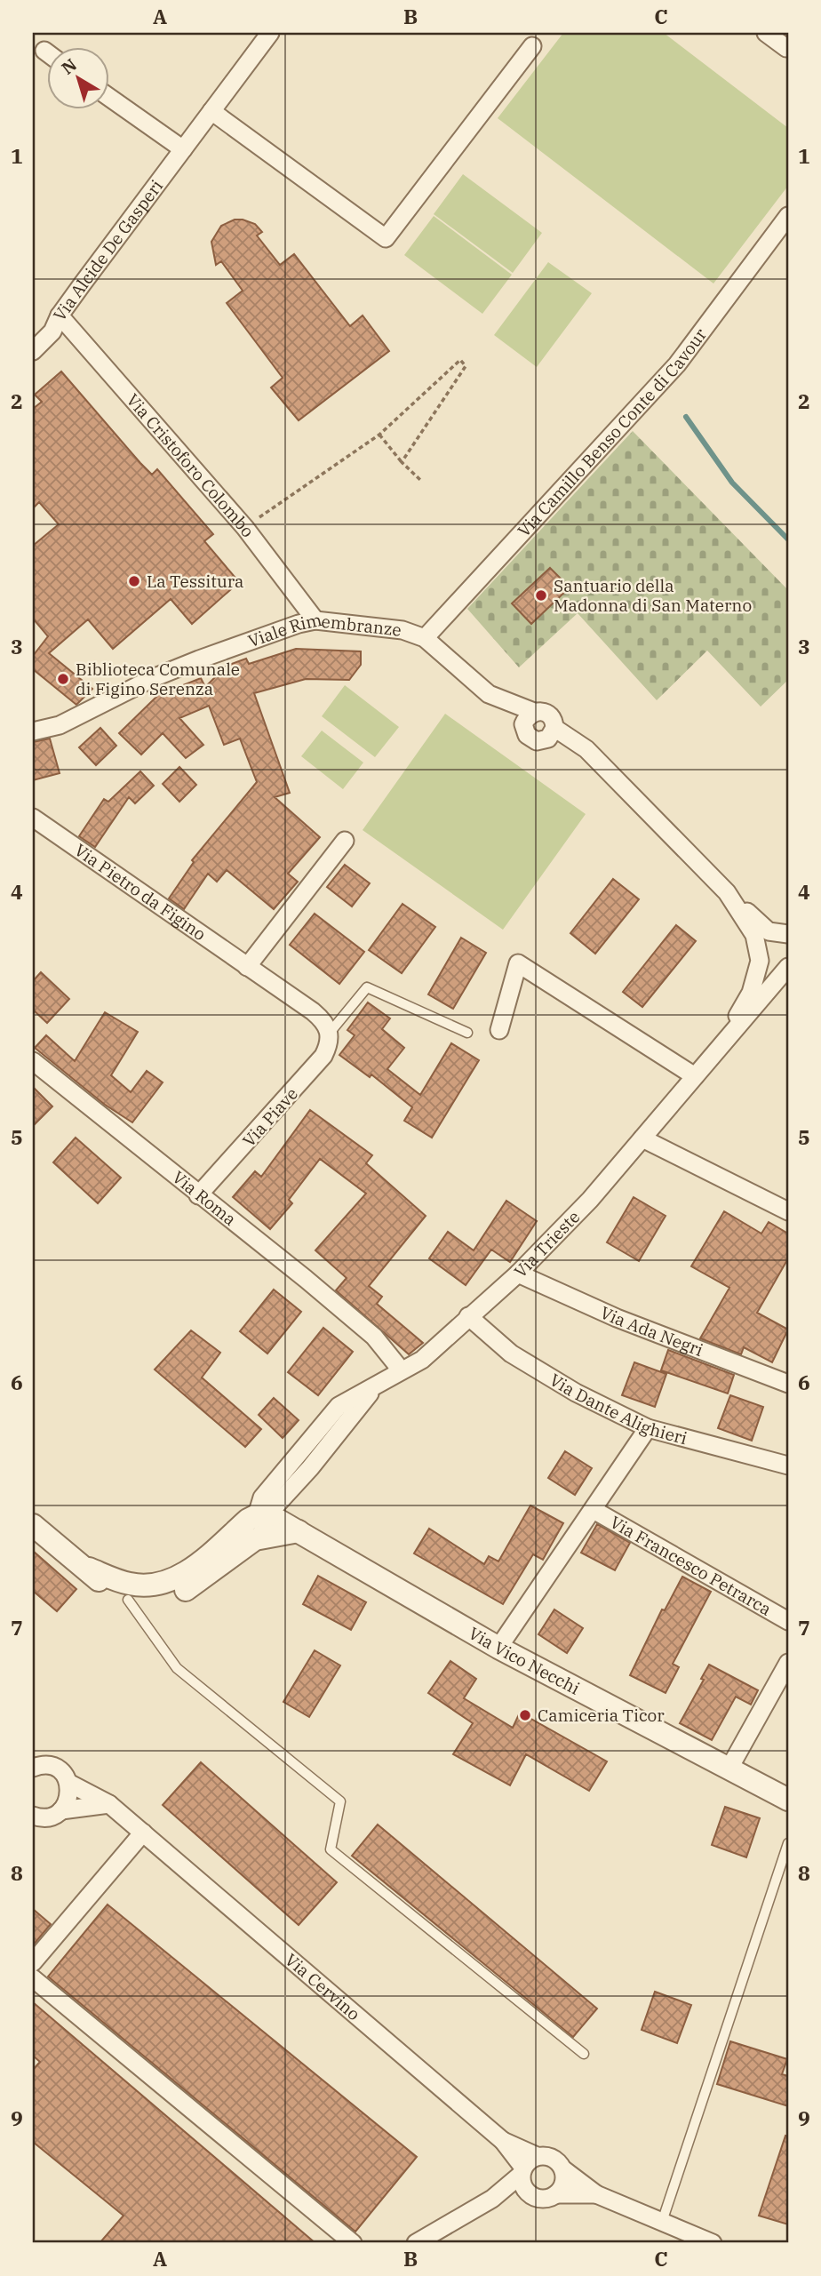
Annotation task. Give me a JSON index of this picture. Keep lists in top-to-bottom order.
{
  "streets": {
    "street": [
      "Via Alcide De Gasperi",
      "Via Camillo Benso Conte di Cavour",
      "Via Cristoforo Colombo",
      "Viale Rimembranze",
      "Via Pietro da Figino",
      "Via Piave",
      "Via Roma",
      "Via Trieste",
      "Via Ada Negri",
      "Via Dante Alighieri",
      "Via Francesco Petrarca",
      "Via Vico Necchi",
      "Via Cervino"
    ]
  },
  "crossings": [
    ["Via Alcide De Gasperi", "Via Cristoforo Colombo"],
    ["Via Camillo Benso Conte di Cavour", "Viale Rimembranze"],
    ["Via Cristoforo Colombo", "Viale Rimembranze"],
    ["Via Piave", "Via Roma"],
    ["Via Roma", "Via Trieste"],
    ["Via Trieste", "Via Ada Negri"],
    ["Via Trieste", "Via Dante Alighieri"],
    ["Via Trieste", "Via Vico Necchi"]
  ],
  "places": [
    "La Tessitura",
    "Santuario della Madonna di San Materno",
    "Biblioteca Comunale di Figino Serenza",
    "Camiceria Ticor"
  ],
  "north": "top left",
  "grid": {
    "columns": ["A", "B", "C"],
    "rows": [
      "1",
      "2",
      "3",
      "4",
      "5",
      "6",
      "7",
      "8",
      "9"
    ]
  }
}
